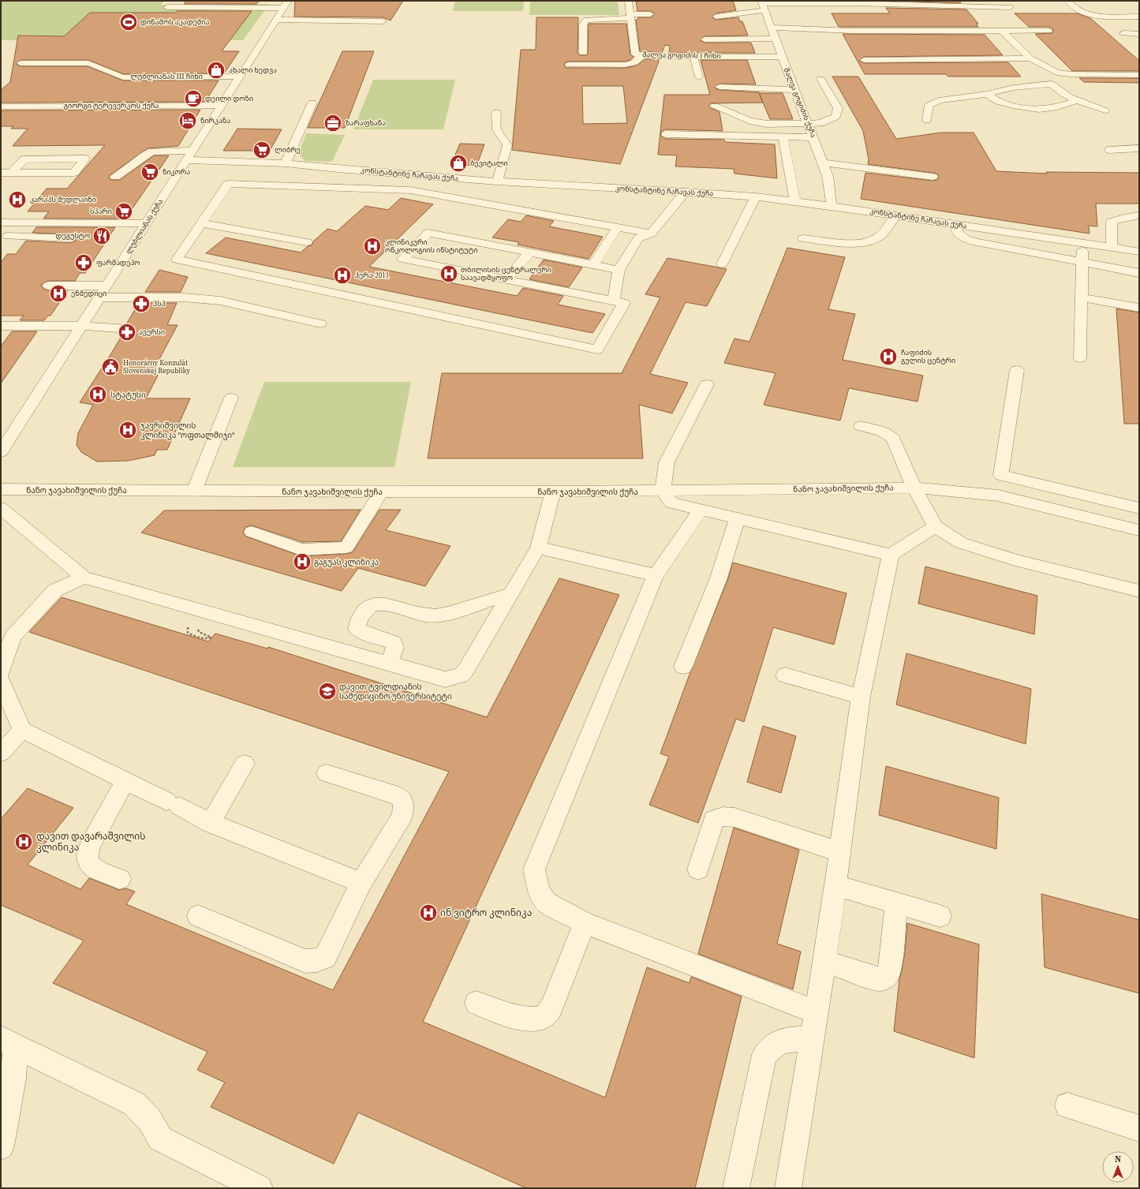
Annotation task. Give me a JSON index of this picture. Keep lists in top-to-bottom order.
{
  "streets": {
    "street": [
      "შალვა გოგიძის I ჩიხი",
      "ლუბლიანას III ჩიხი",
      "შალვა გოგიძის ქუჩა",
      "გიორგი ტერევერკოს ქუჩა",
      "კონსტანტინე ჩაჩავას ქუჩა",
      "ლუბლიანას ქუჩა",
      "ნანო ჯავახიშვილის ქუჩა"
    ]
  },
  "crossings": [
    ["შალვა გოგიძის I ჩიხი", "შალვა გოგიძის ქუჩა"],
    ["ლუბლიანას III ჩიხი", "ლუბლიანას ქუჩა"],
    ["შალვა გოგიძის ქუჩა", "კონსტანტინე ჩაჩავას ქუჩა"],
    ["გიორგი ტერევერკოს ქუჩა", "ლუბლიანას ქუჩა"],
    ["კონსტანტინე ჩაჩავას ქუჩა", "ლუბლიანას ქუჩა"]
  ],
  "places": {
    "sports": ["დინამოს აკადემია"],
    "shop": ["ახალი ხედვა", "ბევიტალი"],
    "cafe": ["დეილი დოზი"],
    "hotel": ["ნირკანა"],
    "office": ["ზარაფხანა"],
    "supermarket": ["ლიბრე", "ნიკორა", "სპარი"],
    "hospital": [
      "კარაპს მედლაინი",
      "კლინიკური ონკოლოგიის ინსტიტუტი",
      "თბილისის ცენტრალური საავადმყოფო",
      "ჰერა-2011",
      "ენმედიცი",
      "ჩაფიძის გულის ცენტრი",
      "სტატუსი",
      "ჯავრიშვილის კლინიკა \"ოფთალმიჯი\"",
      "გაგუას კლინიკა",
      "დავით დავარაშვილის კლინიკა",
      "ინ ვიტრო კლინიკა"
    ],
    "restaurant": ["დეგუსტო"],
    "pharmacy": ["ფარმადეპო", "პსპ", "ავერსი"],
    "public building": ["Honorárny Konzulát Slovenskej Republiky"],
    "school or university": ["დავით ტვილდიანის სამედიცინო უნივერსიტეტი"]
  },
  "north": "top"
}
